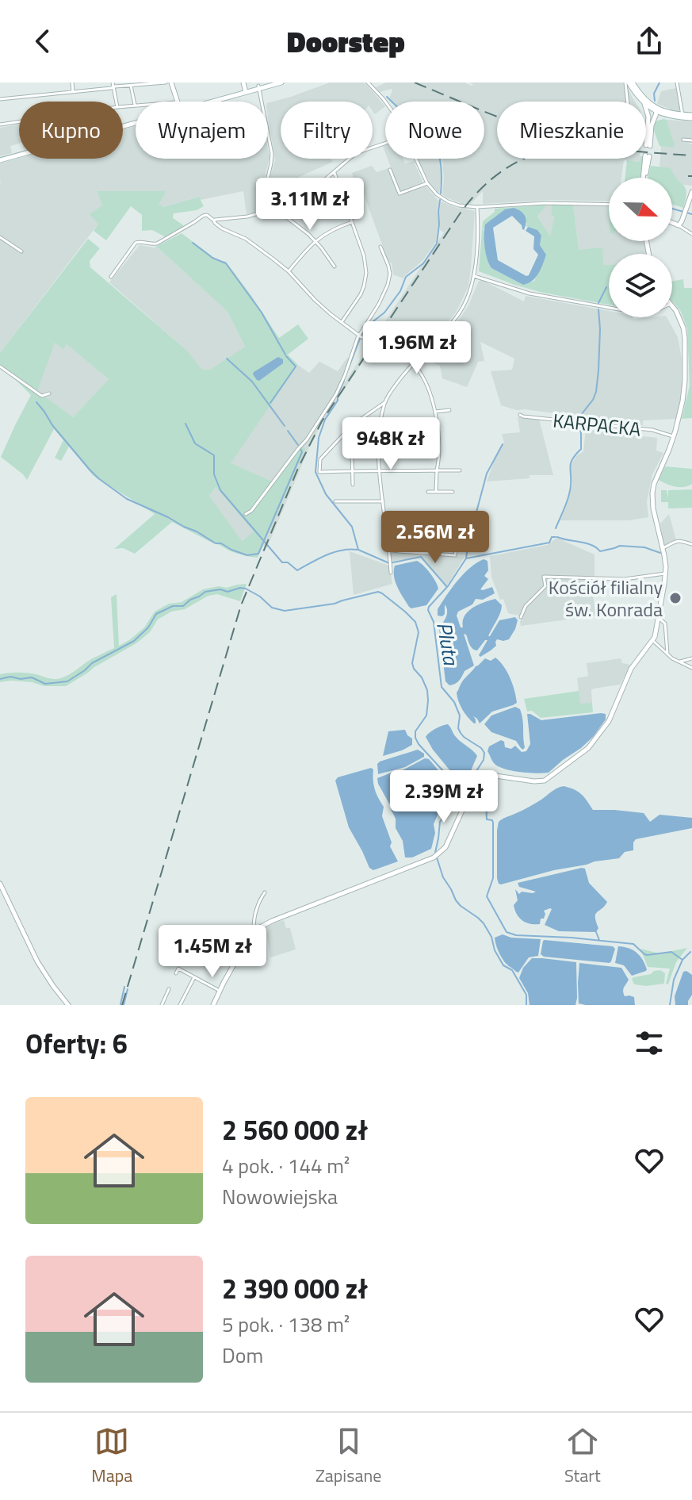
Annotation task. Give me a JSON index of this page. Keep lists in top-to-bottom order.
{
  "streets": {
    "street": ["KARPACKA"]
  },
  "water": ["Pluta"],
  "places": ["Kościół filialny św. Konrada"],
  "north": "right",
  "page": {
    "header": "Doorstep",
    "chip": [
      "Kupno",
      "Wynajem",
      "Filtry",
      "Nowe",
      "Mieszkanie"
    ],
    "price": [
      "3.11M zł",
      "1.96M zł",
      "948K zł",
      "2.56M zł",
      "2.39M zł",
      "1.45M zł"
    ],
    "heading": "Oferty: 6",
    "list": [
      {
        "name": "2 560 000 zł",
        "note": "4 pok. · 144 m² · Nowowiejska"
      },
      {
        "name": "2 390 000 zł",
        "note": "5 pok. · 138 m² · Dom"
      }
    ],
    "tabs": ["Mapa", "Zapisane", "Start"]
  }
}
